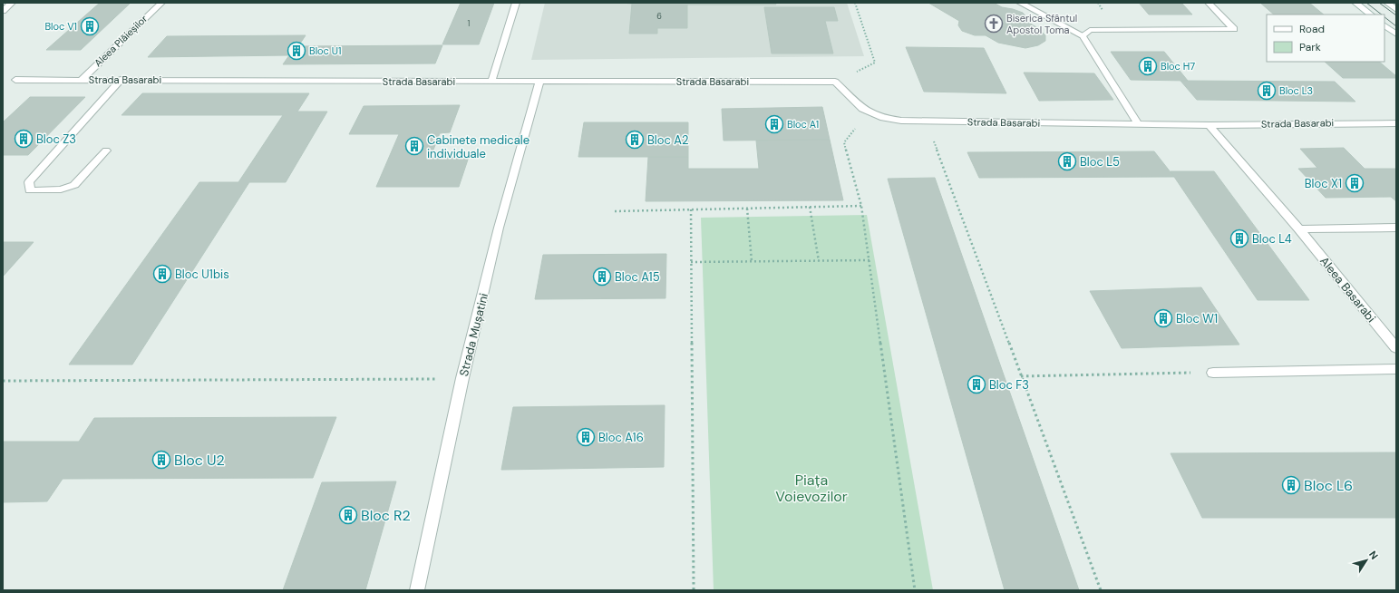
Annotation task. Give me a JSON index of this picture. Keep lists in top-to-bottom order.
{
  "streets": {
    "street": [
      "Aleea Plăieșilor",
      "Strada Basarabi",
      "Aleea Basarabi",
      "Strada Mușatini"
    ]
  },
  "crossings": [
    ["Aleea Plăieșilor", "Strada Basarabi"],
    ["Strada Basarabi", "Aleea Basarabi"],
    ["Strada Basarabi", "Strada Mușatini"]
  ],
  "parks": ["Piața Voievozilor"],
  "places": {
    "church": ["Biserica Sfântul Apostol Toma"],
    "building": [
      "Bloc V1",
      "Bloc U1",
      "Bloc H7",
      "Bloc L3",
      "Bloc A1",
      "Bloc Z3",
      "Bloc A2",
      "Cabinete medicale individuale",
      "Bloc L5",
      "Bloc X1",
      "Bloc L4",
      "Bloc U1bis",
      "Bloc A15",
      "Bloc W1",
      "Bloc F3",
      "Bloc A16",
      "Bloc U2",
      "Bloc L6",
      "Bloc R2"
    ]
  },
  "house_numbers": ["6", "1"],
  "legend": ["Road", "Park"],
  "north": "top right"
}
